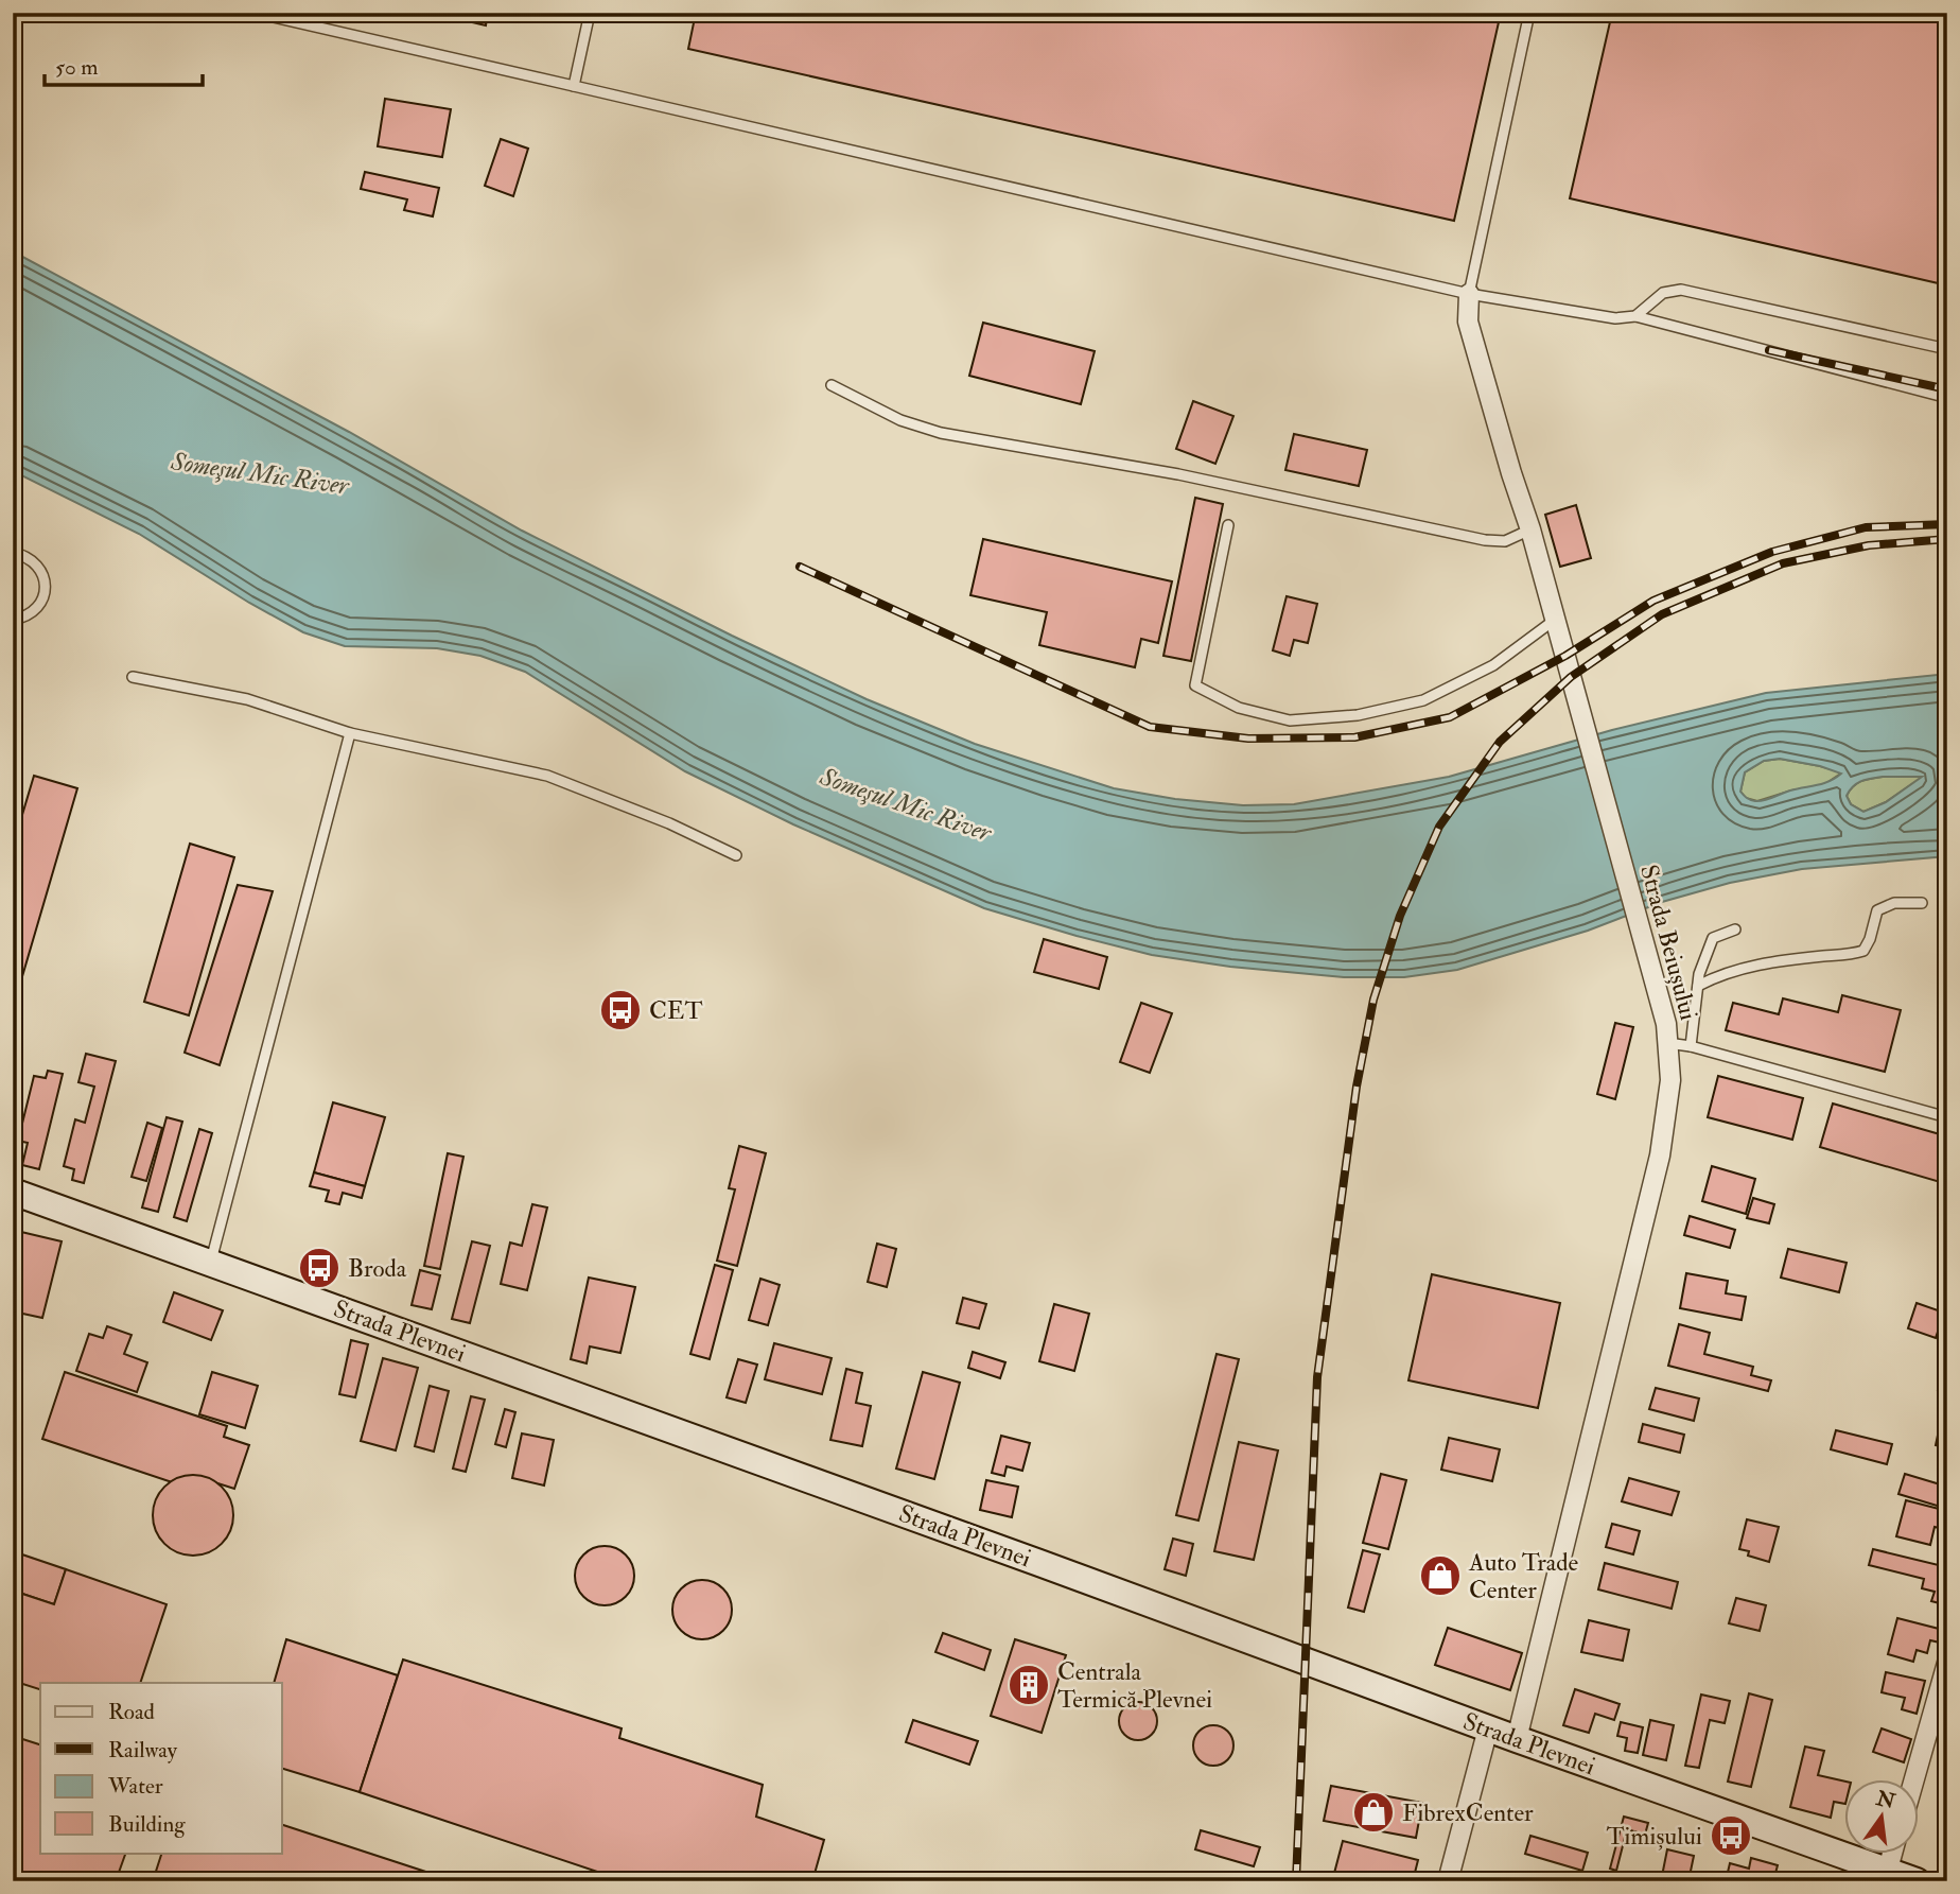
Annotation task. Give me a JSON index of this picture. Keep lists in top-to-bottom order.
{
  "streets": {
    "main road": ["Strada Plevnei"],
    "street": ["Strada Beiușului"]
  },
  "crossings": [
    ["Strada Beiușului", "Strada Plevnei"]
  ],
  "water": ["Someşul Mic River"],
  "places": {
    "bus stop": ["CET", "Broda", "Timișului"],
    "shop": ["Auto Trade Center", "FibrexCenter"],
    "building": ["Centrala Termică Plevnei"]
  },
  "legend": [
    "Road",
    "Railway",
    "Water",
    "Building"
  ],
  "scale_bar": "50 m",
  "north": "top"
}
